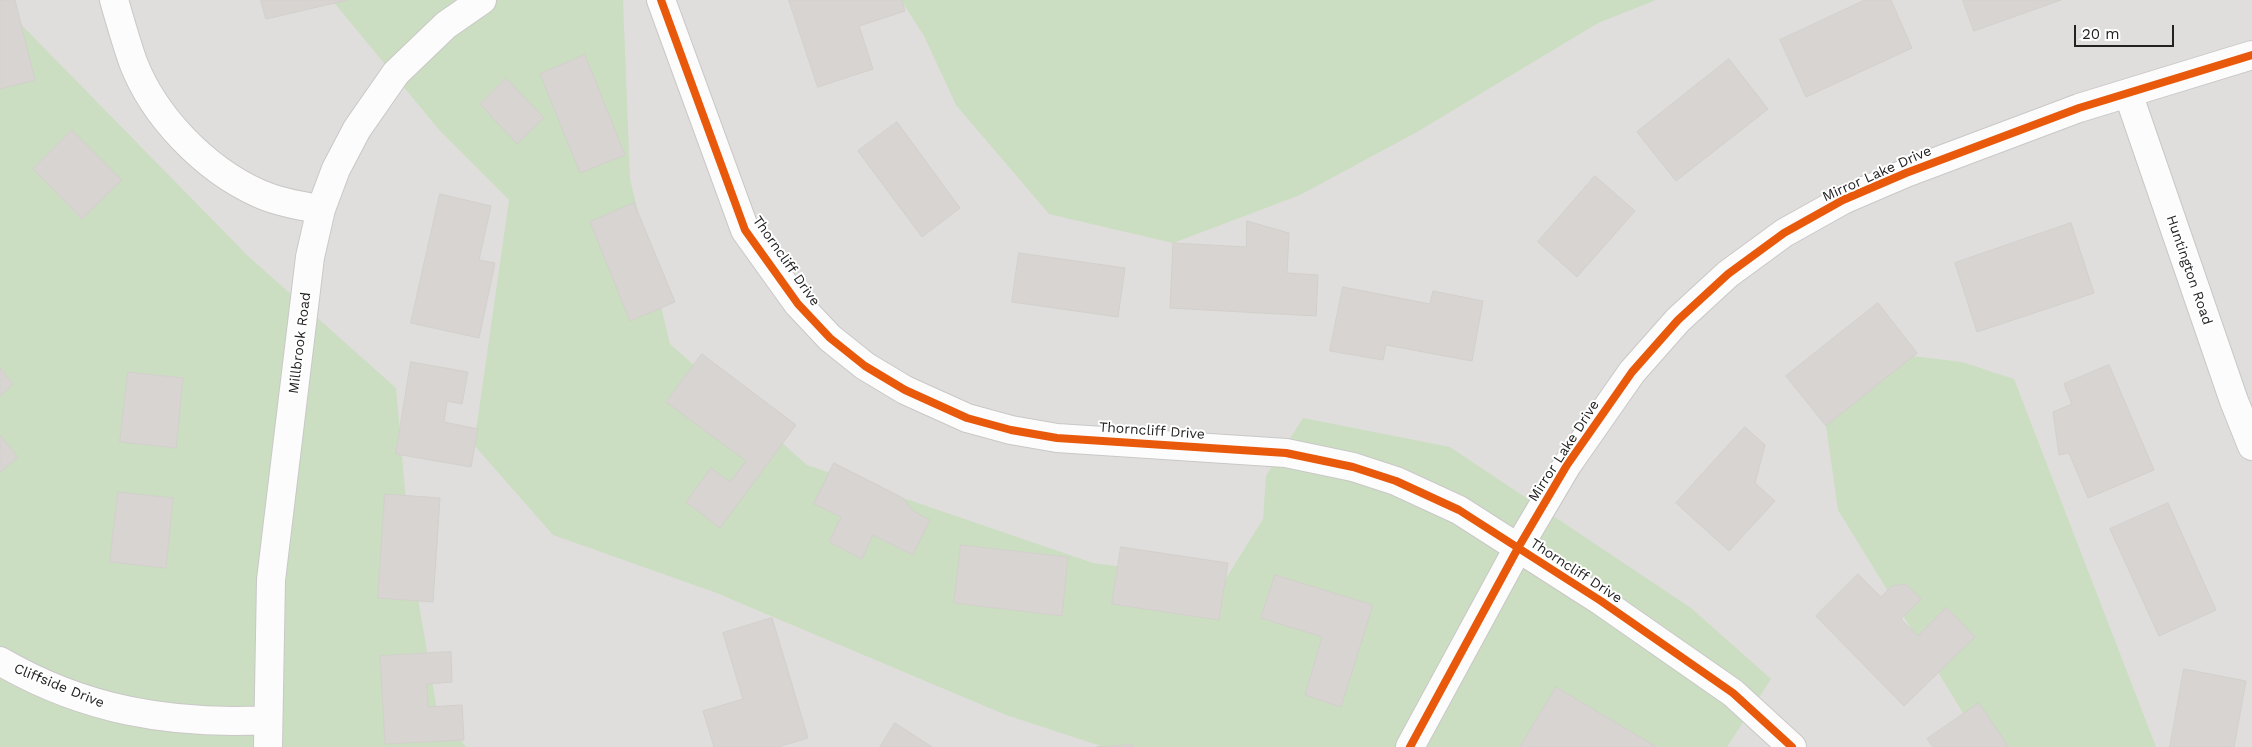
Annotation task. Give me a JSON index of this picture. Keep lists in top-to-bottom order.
{
  "streets": {
    "street": [
      "Mirror Lake Drive",
      "Thorncliff Drive",
      "Huntington Road",
      "Millbrook Road",
      "Cliffside Drive"
    ]
  },
  "crossings": [
    ["Mirror Lake Drive", "Thorncliff Drive"],
    ["Mirror Lake Drive", "Huntington Road"],
    ["Millbrook Road", "Cliffside Drive"]
  ],
  "scale_bar": "20 m"
}
